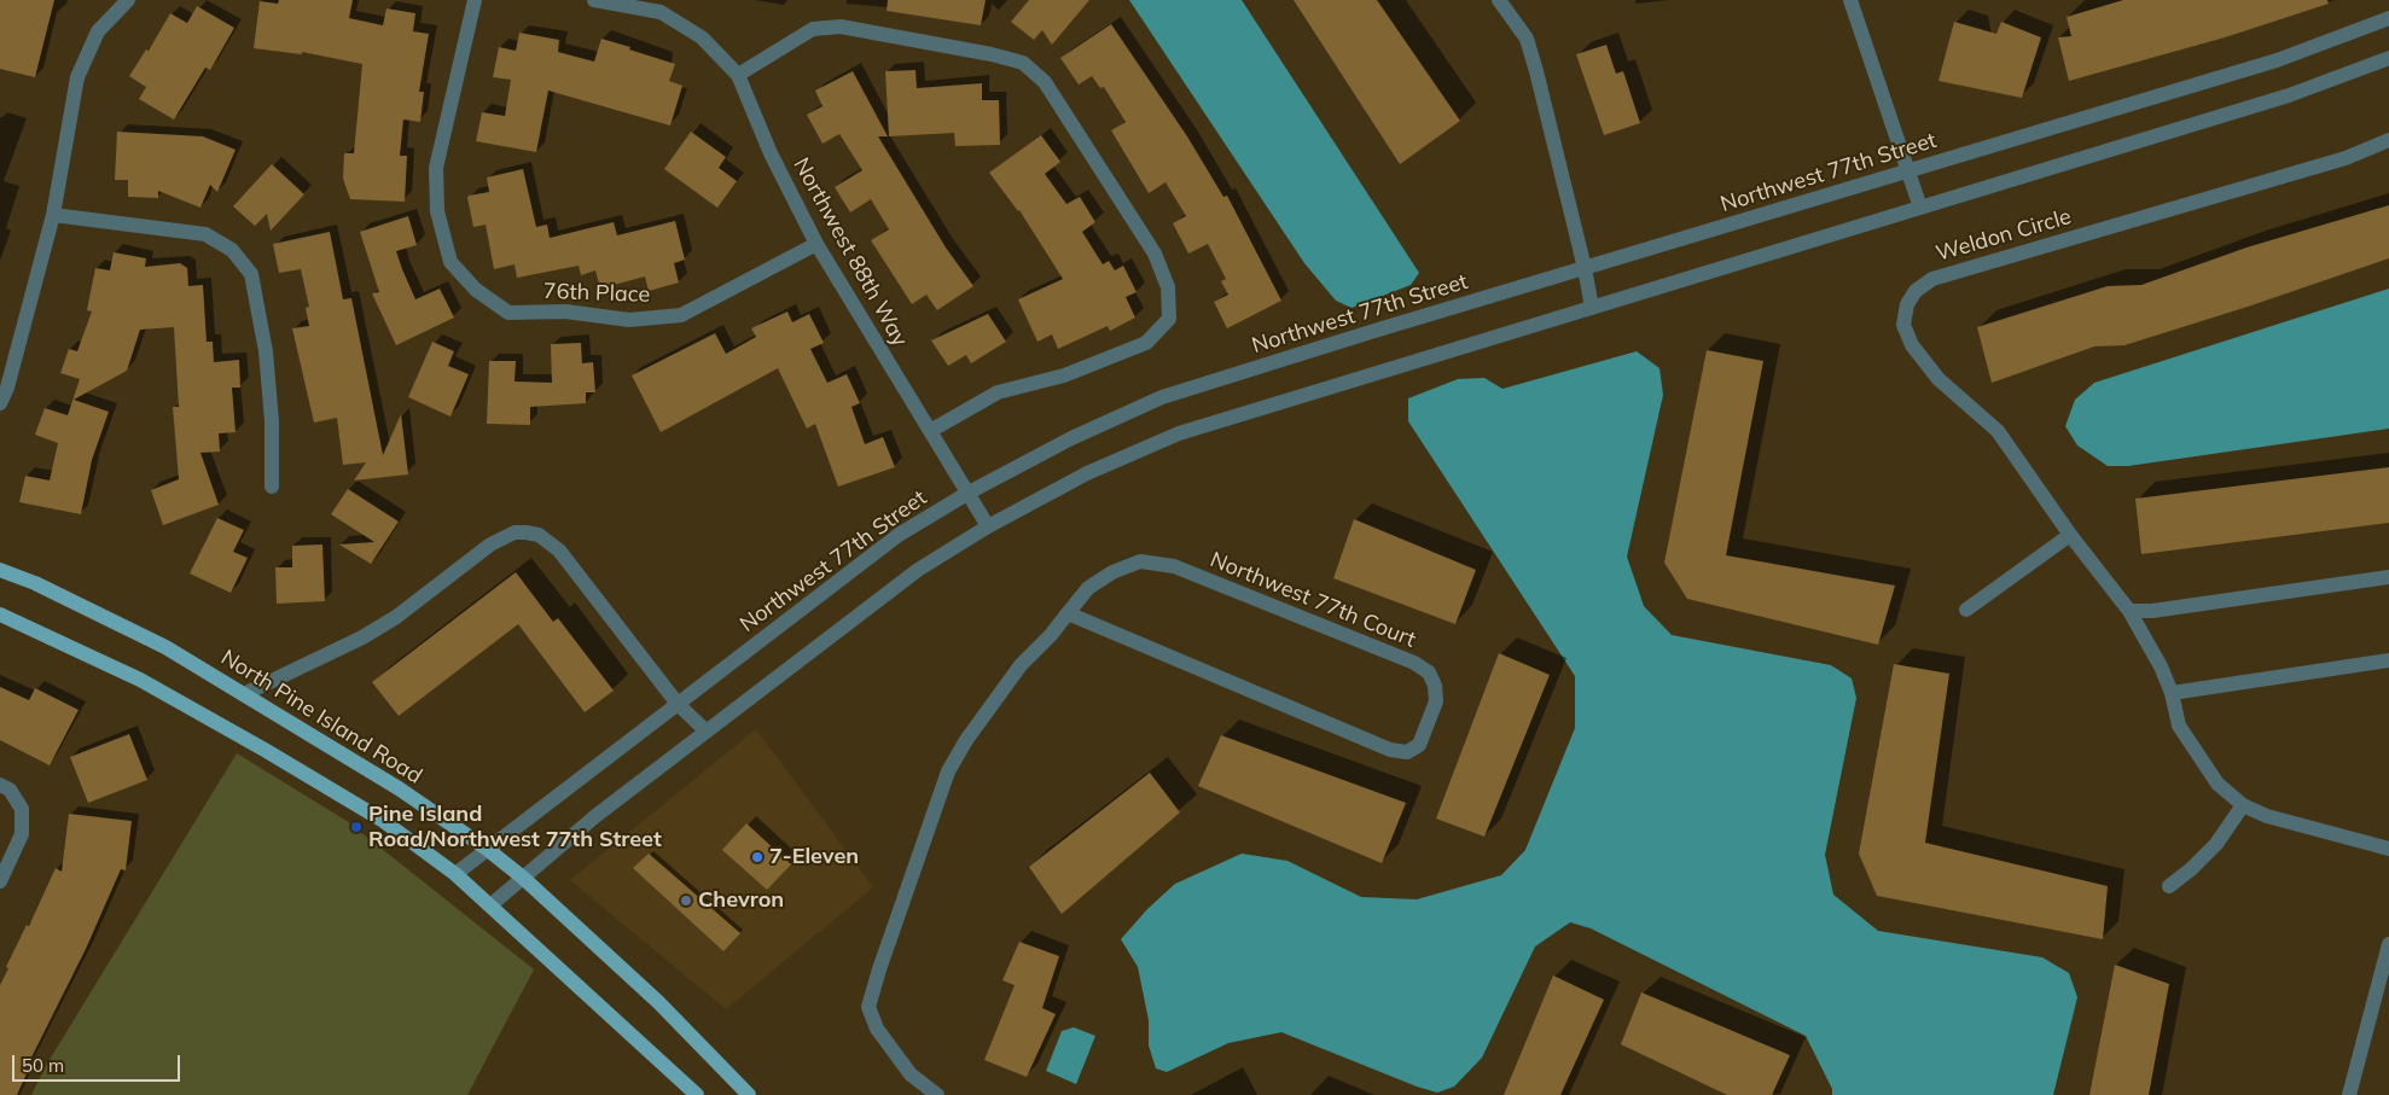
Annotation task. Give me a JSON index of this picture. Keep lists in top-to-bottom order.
{
  "streets": {
    "main road": ["North Pine Island Road"],
    "street": [
      "Northwest 77th Street",
      "Weldon Circle",
      "Northwest 88th Way",
      "76th Place",
      "Northwest 77th Court"
    ]
  },
  "crossings": [
    ["Northwest 77th Street", "Northwest 88th Way"],
    ["Northwest 77th Street", "North Pine Island Road"],
    ["Northwest 88th Way", "76th Place"]
  ],
  "places": ["Pine Island Road/Northwest 77th Street", "7-Eleven", "Chevron"],
  "scale_bar": "50 m"
}
